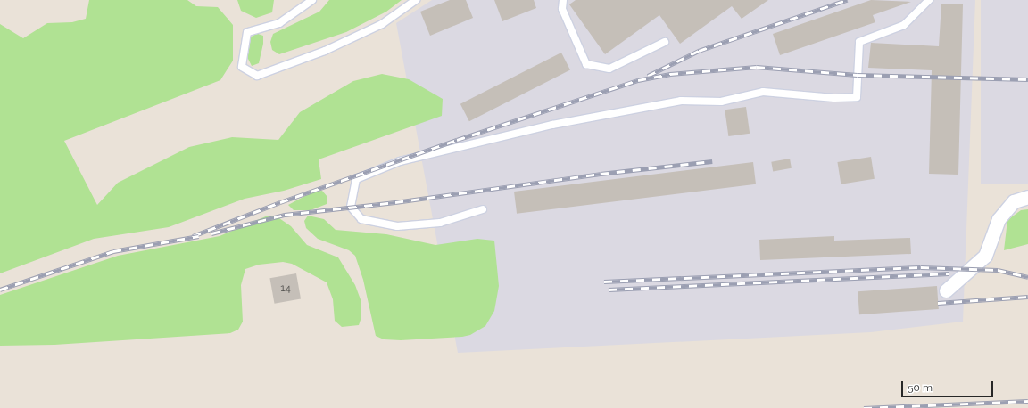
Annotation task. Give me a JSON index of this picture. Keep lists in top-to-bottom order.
{
  "house_numbers": ["14"],
  "scale_bar": "50 m"
}
